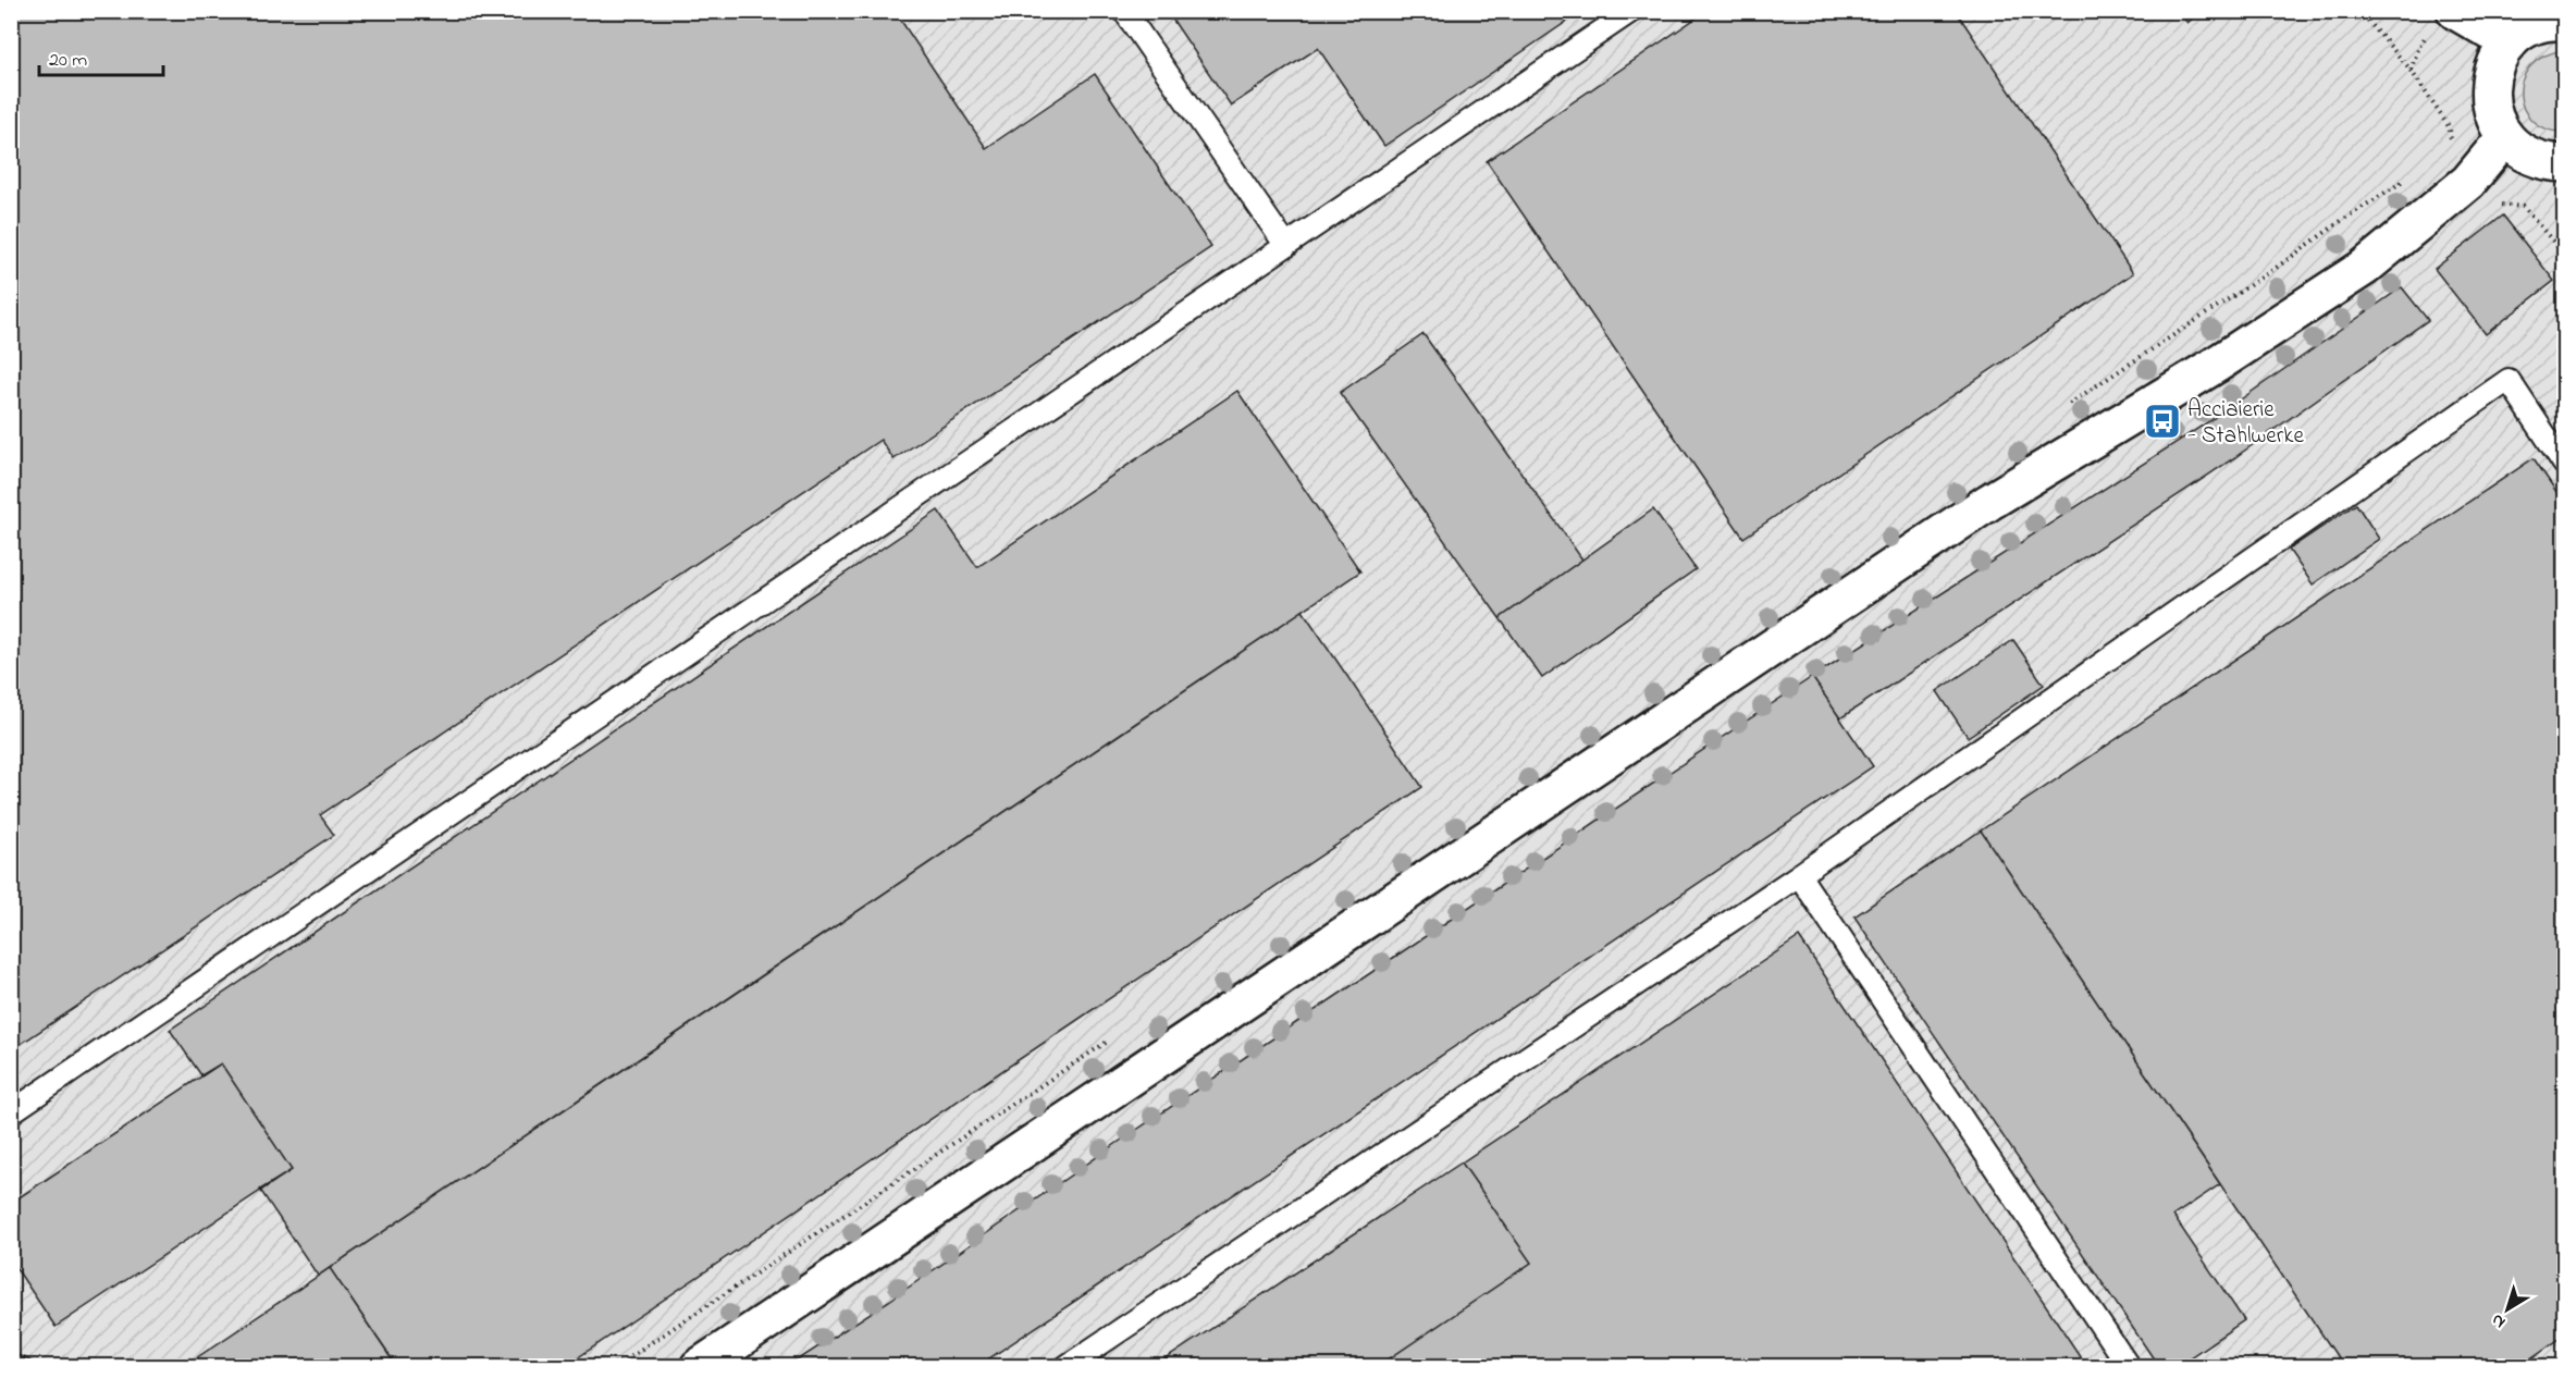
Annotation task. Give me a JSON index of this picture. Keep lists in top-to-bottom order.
{
  "places": {
    "bus stop": ["Acciaierie - Stahlwerke"]
  },
  "scale_bar": "20 m",
  "north": "bottom left"
}
